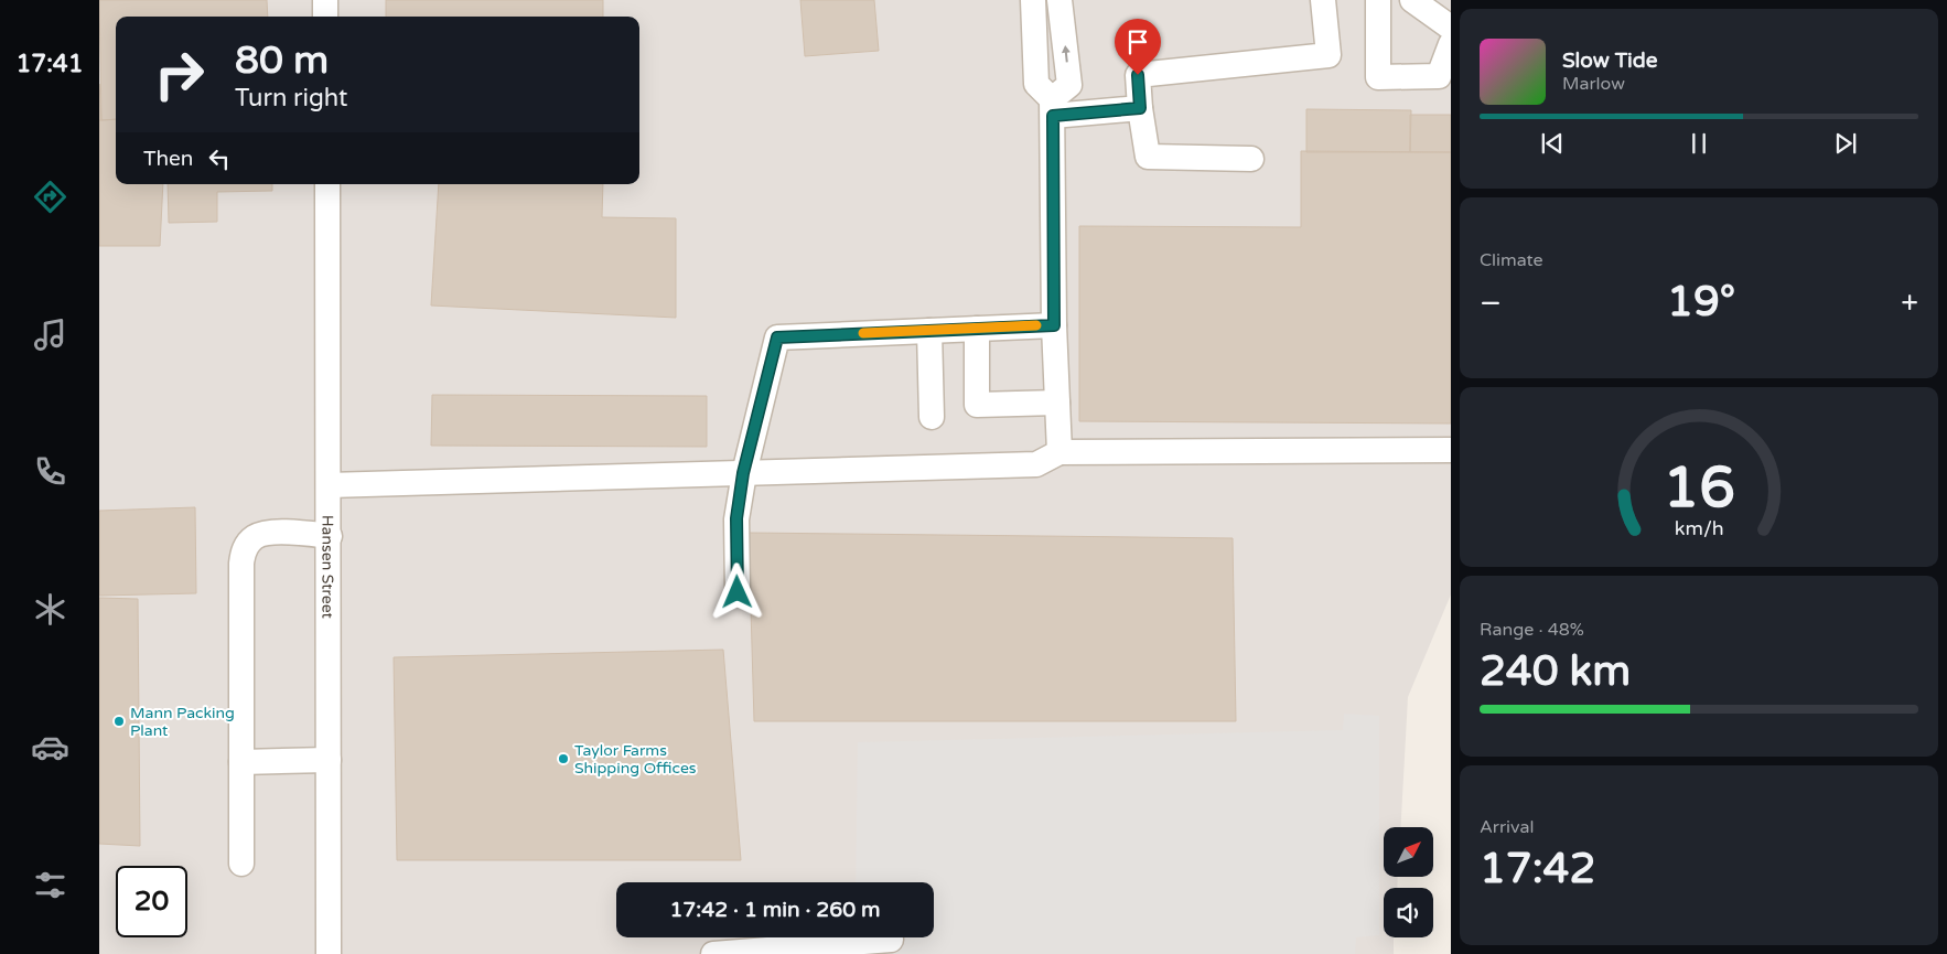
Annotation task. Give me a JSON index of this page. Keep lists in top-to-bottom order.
{
  "streets": {
    "street": ["Hansen Street"]
  },
  "places": ["Mann Packing Plant", "Taylor Farms Shipping Offices"],
  "north": "top right",
  "page": {
    "tabs": "17:41",
    "turn": ["80 m", "Turn right"],
    "song": ["Slow Tide", "Marlow"],
    "then": "Then",
    "tile": [
      "Climate",
      ["Range · 48%", "240 km"],
      ["Arrival", "17:42"]
    ],
    "heat": ["−", "19°", "+"],
    "limit": "20",
    "trip": "17:42 · 1 min · 260 m",
    "gauge": ["16", "km/h"]
  }
}
